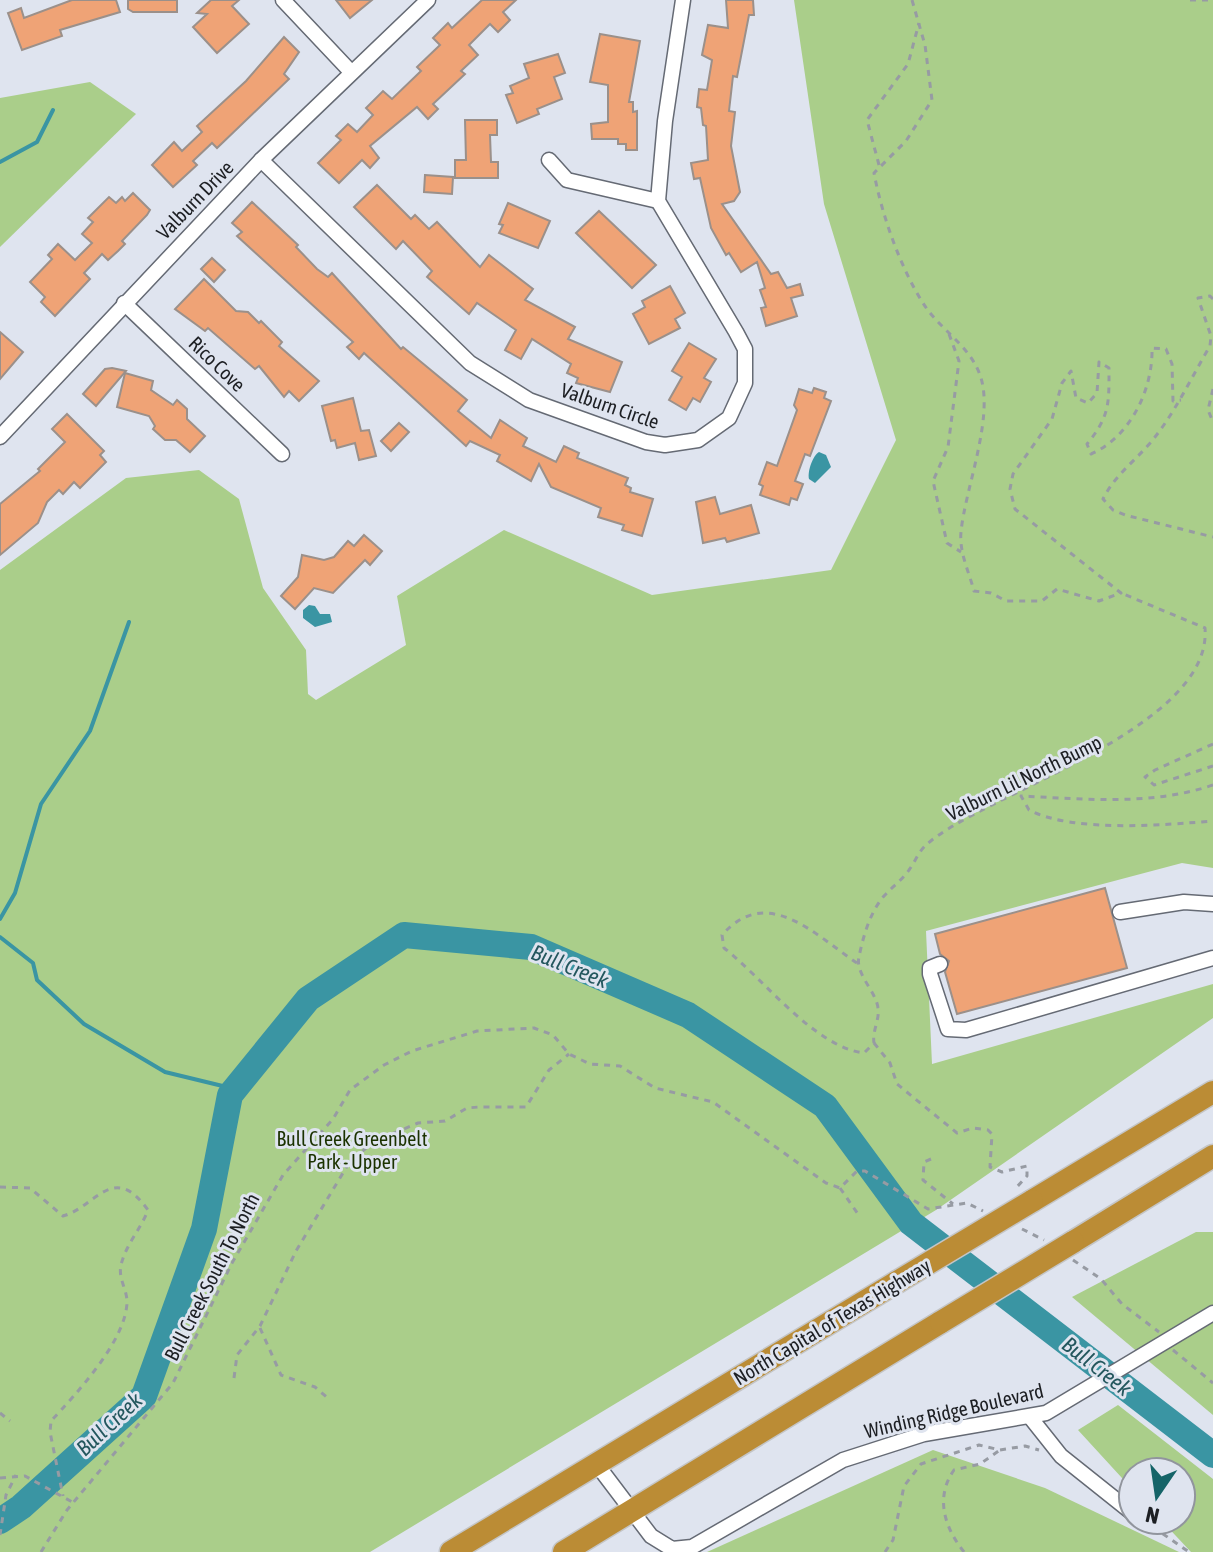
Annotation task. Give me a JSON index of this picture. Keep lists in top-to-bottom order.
{
  "streets": {
    "highway": ["North Capital of Texas Highway"],
    "street": [
      "Valburn Drive",
      "Rico Cove",
      "Valburn Circle",
      "Winding Ridge Boulevard"
    ],
    "path": ["Valburn Lil North Bump", "Bull Creek South To North"]
  },
  "crossings": [
    ["Valburn Drive", "Rico Cove"],
    ["Valburn Drive", "Valburn Circle"],
    ["North Capital of Texas Highway", "Winding Ridge Boulevard"]
  ],
  "water": ["Bull Creek"],
  "parks": ["Bull Creek Greenbelt Park - Upper"],
  "north": "bottom"
}
